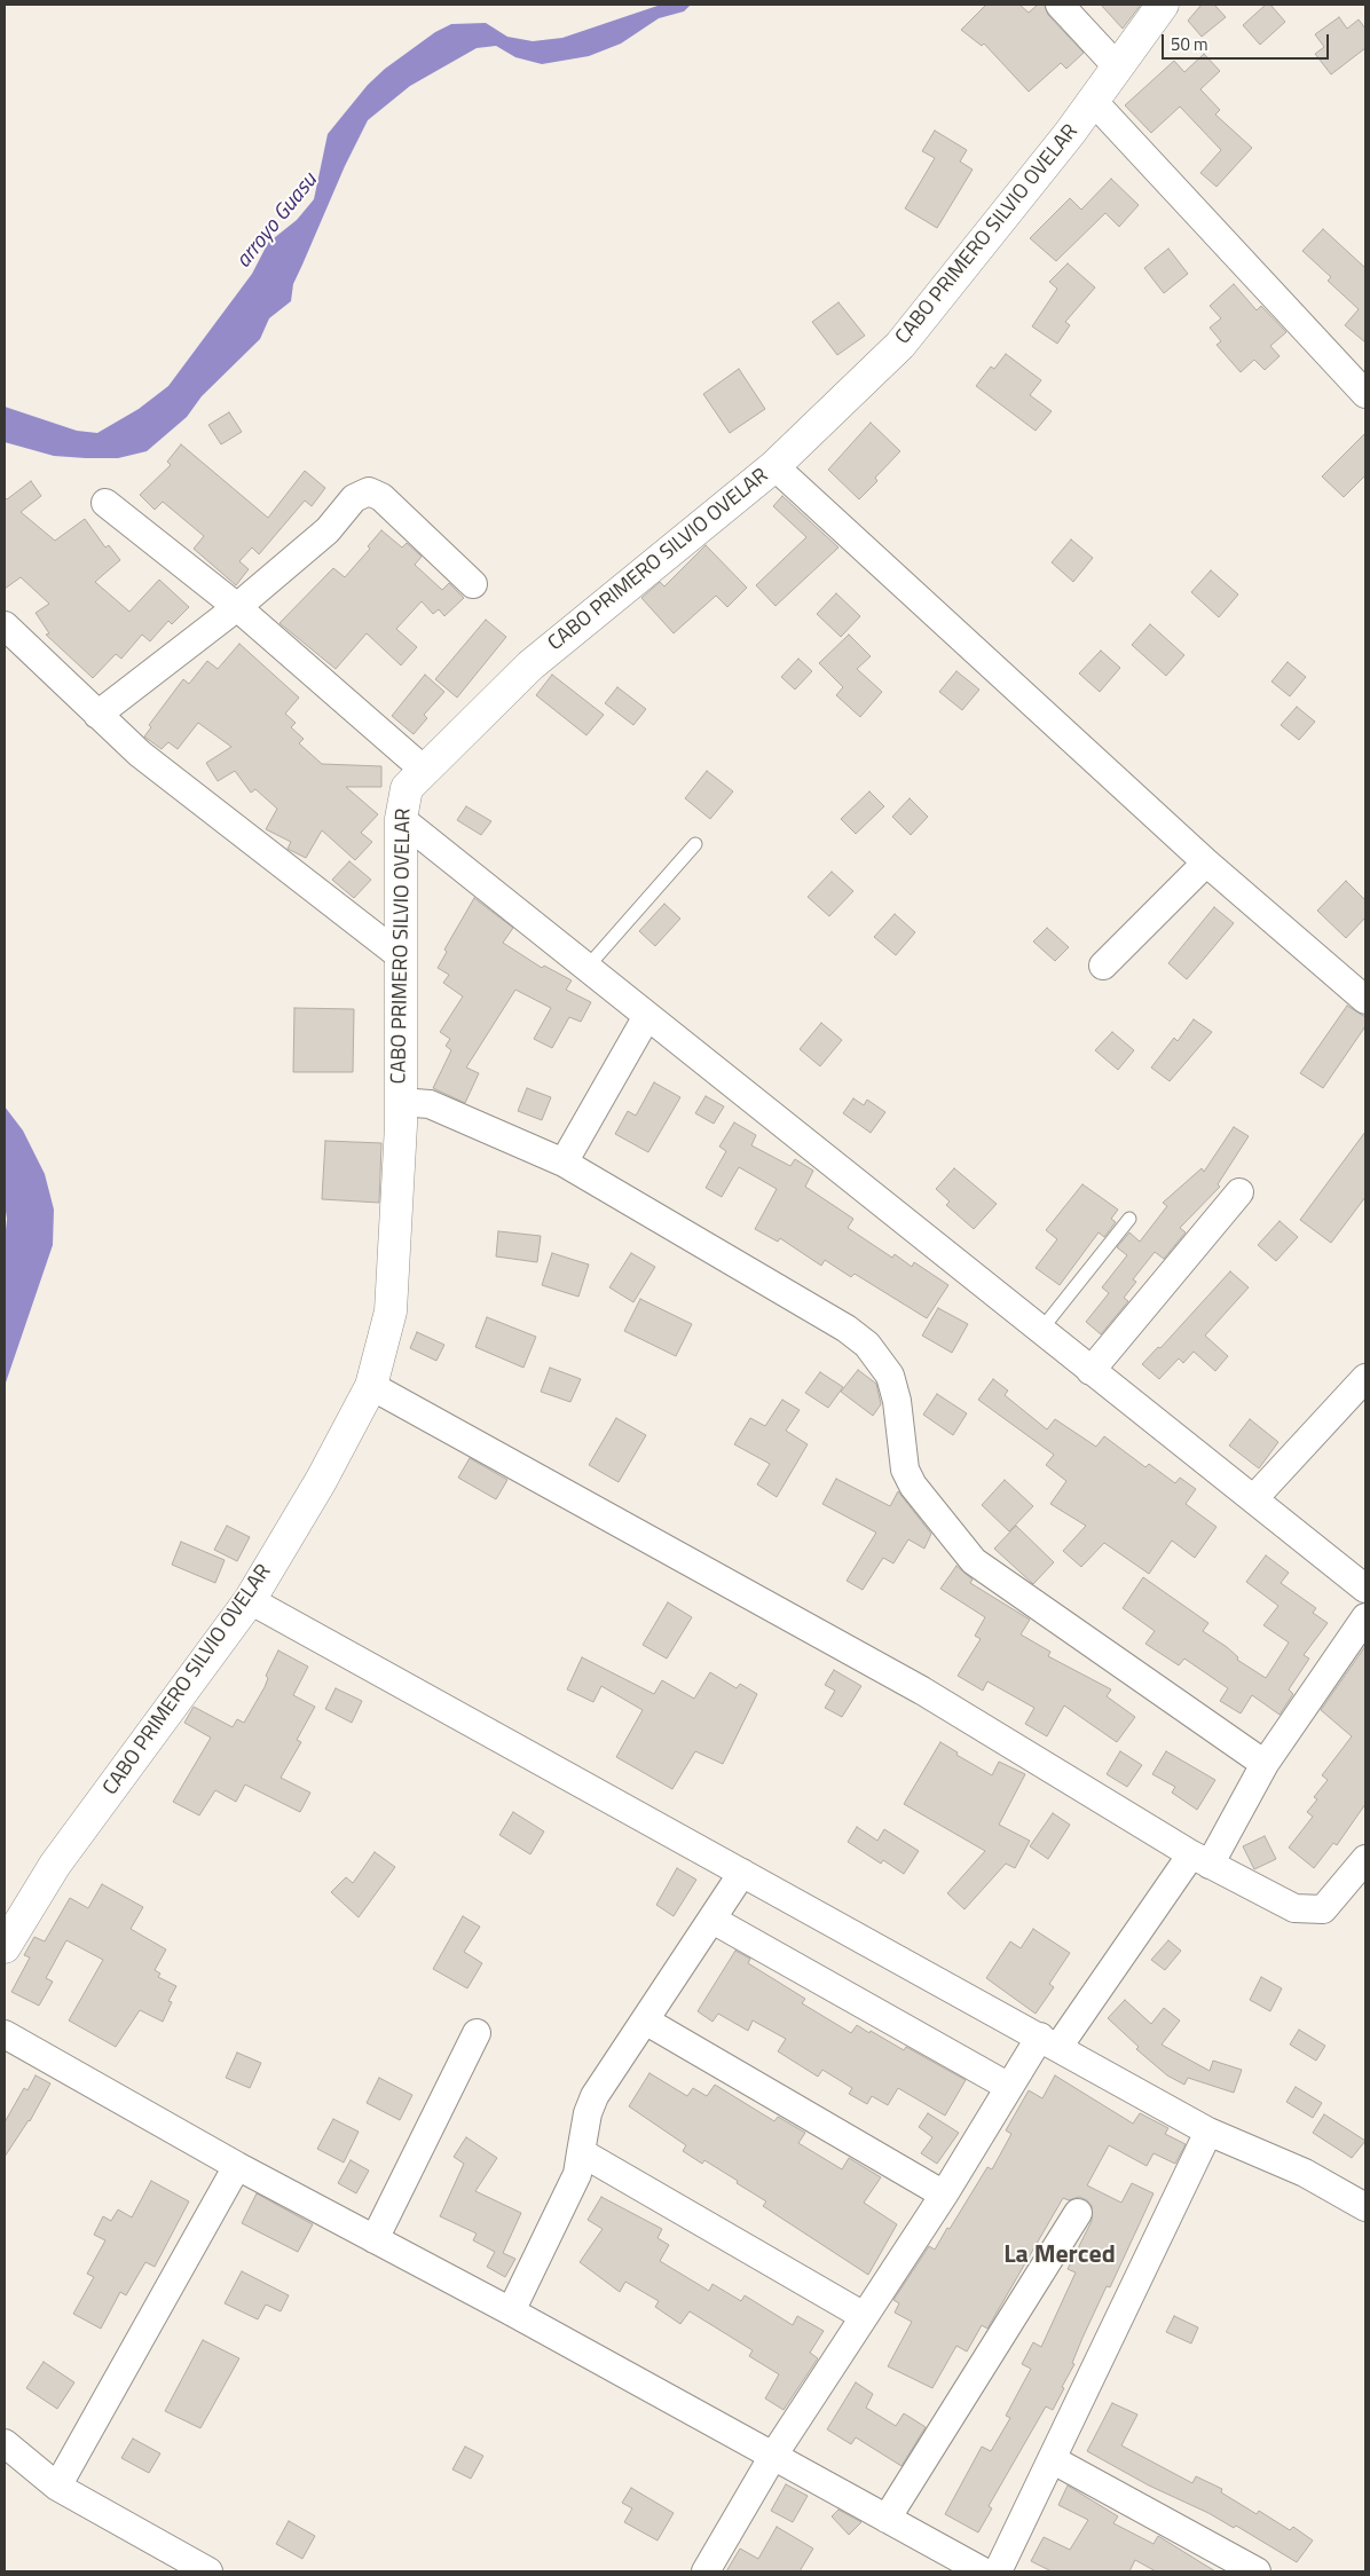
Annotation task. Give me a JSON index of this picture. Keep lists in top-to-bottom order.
{
  "streets": {
    "main road": ["CABO PRIMERO SILVIO OVELAR"]
  },
  "districts": ["La Merced"],
  "water": ["arroyo Guasu"],
  "scale_bar": "50 m"
}
